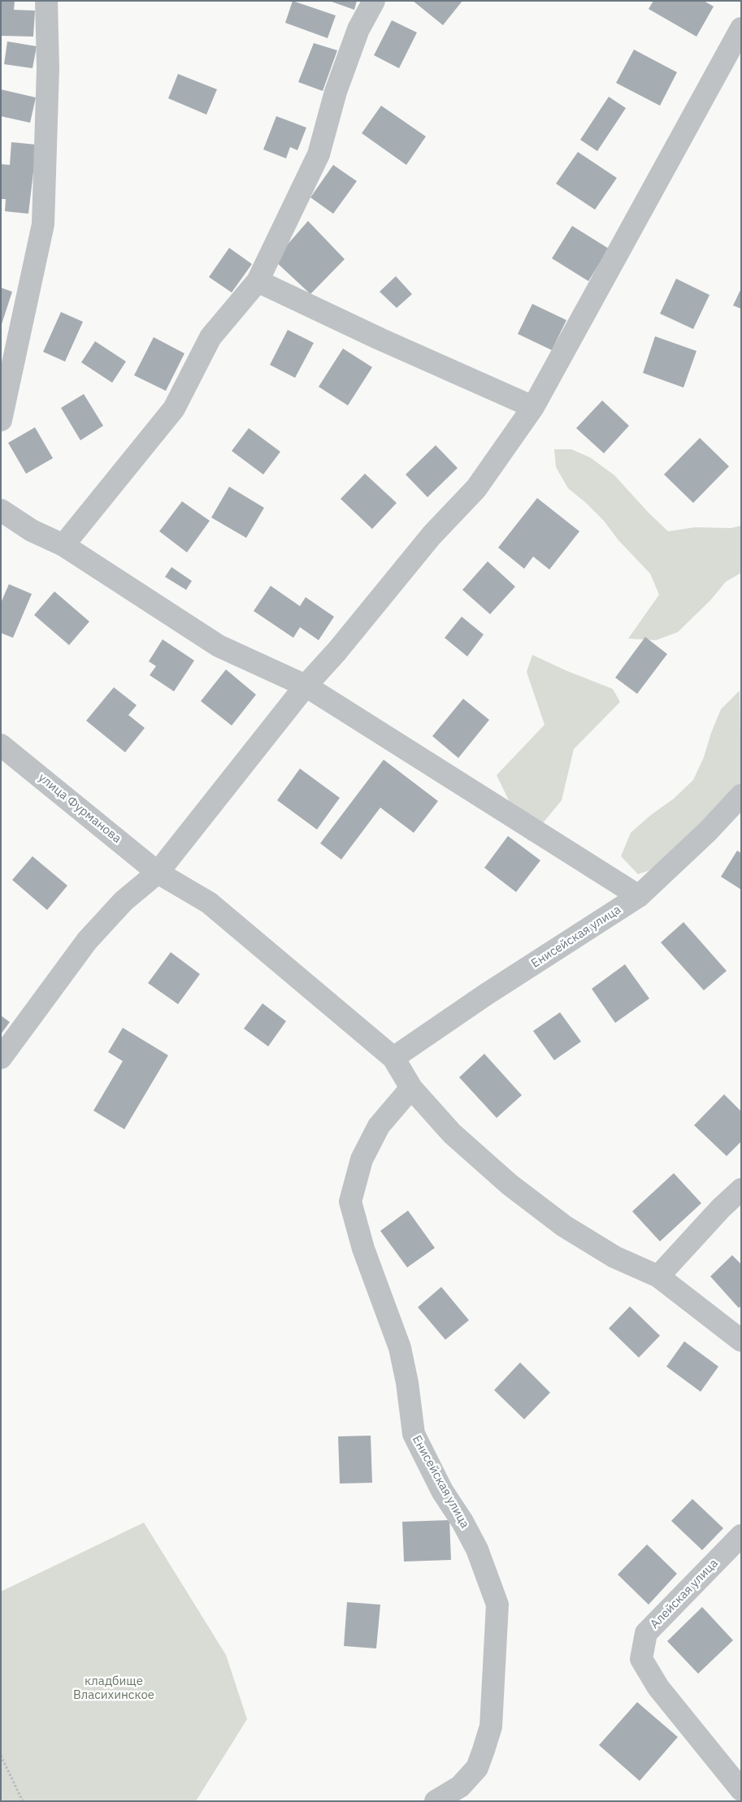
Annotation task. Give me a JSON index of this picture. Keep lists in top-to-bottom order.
{
  "streets": {
    "street": ["улица Фурманова", "Енисейская улица", "Алейская улица"]
  },
  "crossings": [
    ["улица Фурманова", "Енисейская улица"]
  ],
  "parks": ["кладбище Власихинское"]
}
